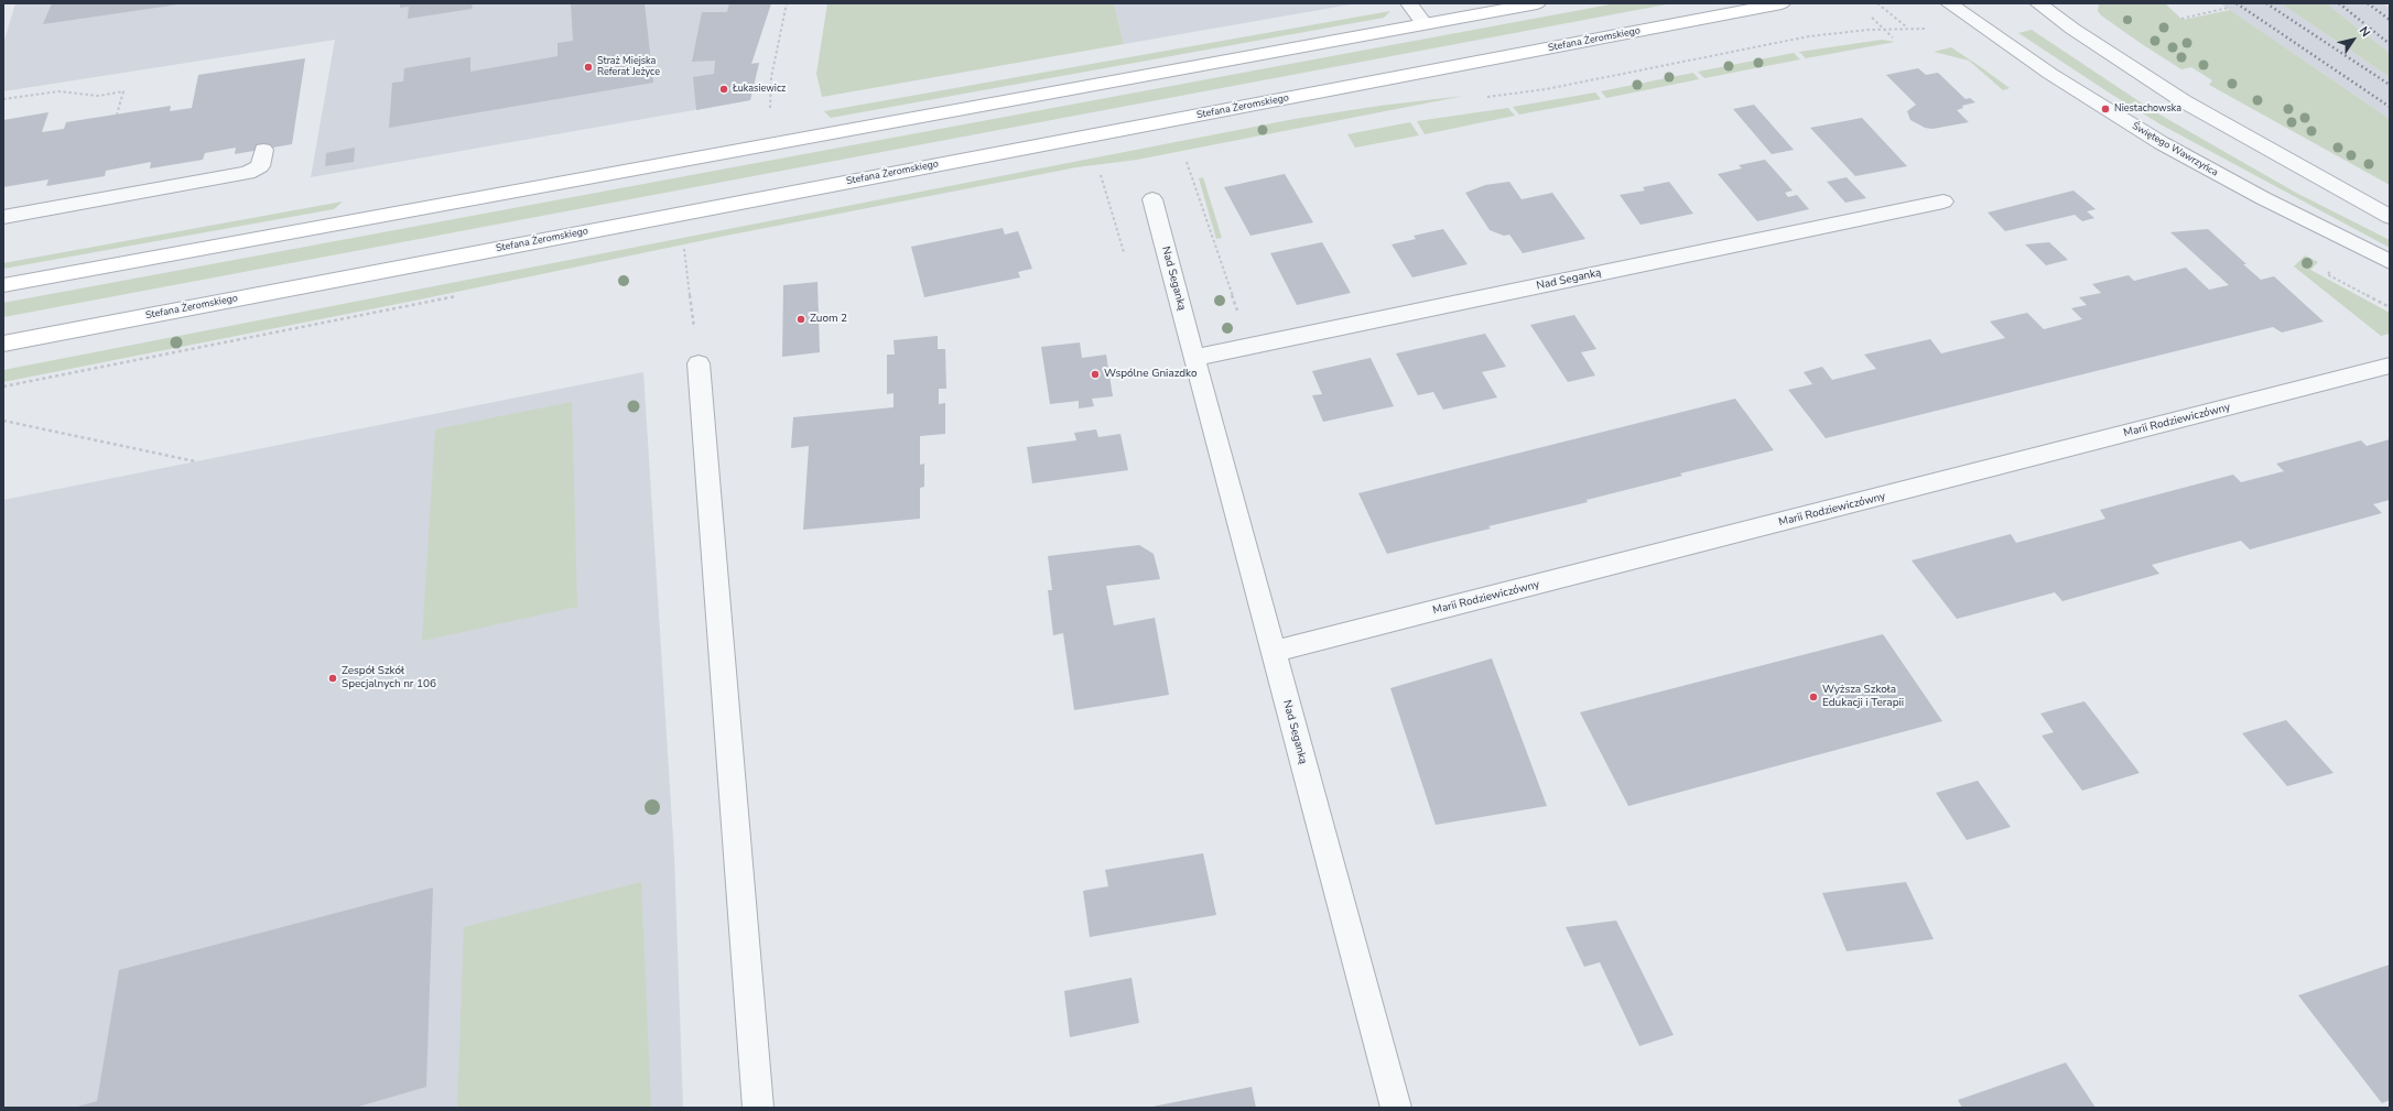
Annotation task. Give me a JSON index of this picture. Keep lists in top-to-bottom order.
{
  "streets": {
    "main road": ["Stefana Żeromskiego"],
    "street": ["Świętego Wawrzyńca", "Nad Seganką", "Marii Rodziewiczówny"]
  },
  "crossings": [
    ["Nad Seganką", "Marii Rodziewiczówny"]
  ],
  "places": [
    "Straż Miejska Referat Jeżyce",
    "Łukasiewicz",
    "Niestachowska",
    "Zuom 2",
    "Wspólne Gniazdko",
    "Zespół Szkół Specjalnych nr 106",
    "Wyższa Szkoła Edukacji i Terapii"
  ],
  "north": "top right"
}
